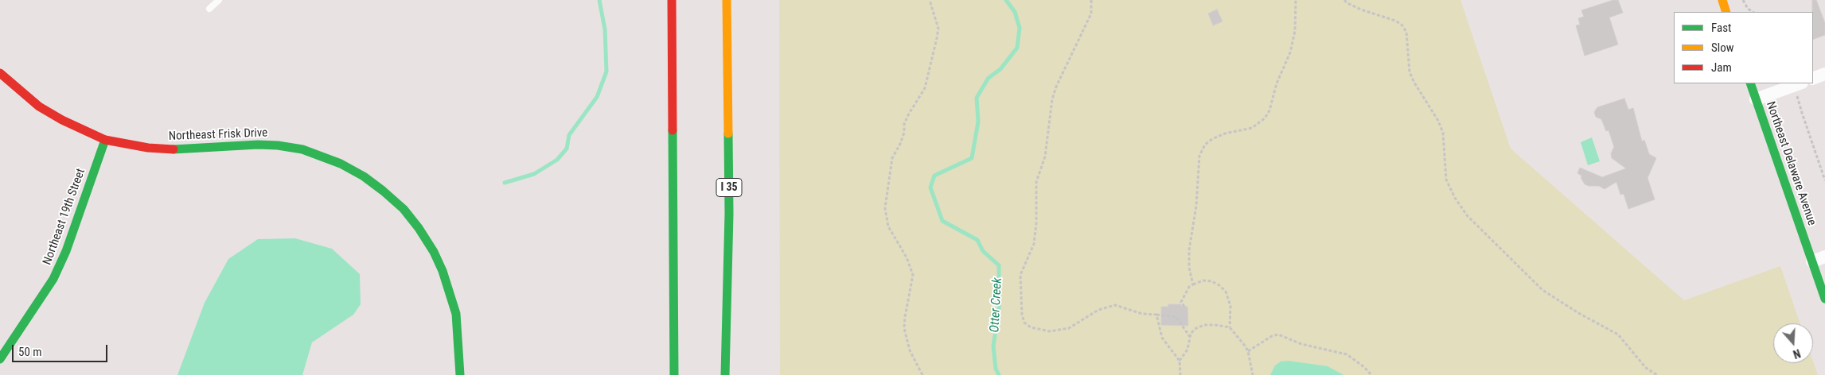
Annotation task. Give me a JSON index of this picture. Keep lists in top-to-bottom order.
{
  "streets": {
    "main road": [
      "Northeast Frisk Drive",
      "Northeast Delaware Avenue",
      "I 35",
      "Northeast 19th Street"
    ]
  },
  "crossings": [
    ["Northeast Frisk Drive", "Northeast 19th Street"]
  ],
  "water": ["Otter Creek"],
  "legend": ["Fast", "Slow", "Jam"],
  "scale_bar": "50 m",
  "north": "bottom"
}
